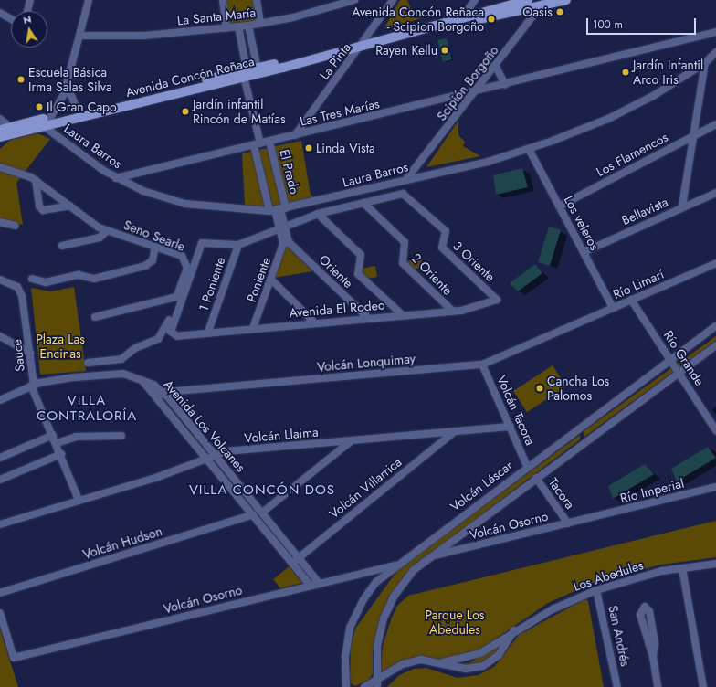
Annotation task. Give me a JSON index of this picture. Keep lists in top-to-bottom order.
{
  "streets": {
    "main road": ["Avenida Concón Reñaca"],
    "street": [
      "La Santa María",
      "La Pinta",
      "Scipión Borgoño",
      "Las Tres Marías",
      "Laura Barros",
      "Los Flamencos",
      "El Prado",
      "Bellavista",
      "Los veleros",
      "Seno Searle",
      "3 Oriente",
      "Oriente",
      "2 Oriente",
      "Poniente",
      "1 Poniente",
      "Río Limarí",
      "Avenida El Rodeo",
      "Sauce",
      "Río Grande",
      "Volcán Lonquimay",
      "Volcán Tacora",
      "Avenida Los Volcanes",
      "Volcán Llaima",
      "Volcán Láscar",
      "Volcán Villarrica",
      "Río Imperial",
      "Tacora",
      "Volcán Osorno",
      "Volcán Hudson",
      "Los Abedules",
      "San Andrés"
    ]
  },
  "crossings": [
    ["La Santa María", "El Prado"],
    ["La Pinta", "Avenida Concón Reñaca"],
    ["La Pinta", "Las Tres Marías"],
    ["Avenida Concón Reñaca", "Scipión Borgoño"],
    ["Avenida Concón Reñaca", "Laura Barros"],
    ["Avenida Concón Reñaca", "El Prado"],
    ["Scipión Borgoño", "Las Tres Marías"],
    ["Scipión Borgoño", "Laura Barros"],
    ["Las Tres Marías", "Laura Barros"],
    ["Las Tres Marías", "El Prado"],
    ["Laura Barros", "El Prado"],
    ["Laura Barros", "Los veleros"],
    ["Los Flamencos", "Los veleros"],
    ["El Prado", "Oriente"],
    ["El Prado", "Poniente"],
    ["Bellavista", "Los veleros"],
    ["Los veleros", "Río Limarí"],
    ["3 Oriente", "2 Oriente"],
    ["3 Oriente", "Avenida El Rodeo"],
    ["Oriente", "Poniente"],
    ["Oriente", "Avenida El Rodeo"],
    ["2 Oriente", "Avenida El Rodeo"],
    ["Poniente", "Avenida El Rodeo"],
    ["1 Poniente", "Avenida El Rodeo"],
    ["Río Limarí", "Río Grande"],
    ["Río Limarí", "Volcán Lonquimay"],
    ["Sauce", "Avenida Los Volcanes"],
    ["Sauce", "Volcán Llaima"],
    ["Río Grande", "Volcán Láscar"],
    ["Volcán Lonquimay", "Volcán Tacora"],
    ["Volcán Lonquimay", "Avenida Los Volcanes"],
    ["Volcán Tacora", "Volcán Llaima"],
    ["Volcán Tacora", "Volcán Láscar"],
    ["Avenida Los Volcanes", "Volcán Llaima"],
    ["Avenida Los Volcanes", "Volcán Villarrica"],
    ["Avenida Los Volcanes", "Volcán Osorno"],
    ["Avenida Los Volcanes", "Volcán Hudson"],
    ["Volcán Llaima", "Volcán Villarrica"],
    ["Volcán Láscar", "Tacora"],
    ["Volcán Láscar", "Volcán Osorno"],
    ["Volcán Láscar", "Los Abedules"],
    ["Río Imperial", "Volcán Osorno"],
    ["Tacora", "Volcán Osorno"],
    ["Los Abedules", "San Andrés"]
  ],
  "districts": ["VILLA CONTRALORÍA", "VILLA CONCÓN DOS"],
  "parks": ["Plaza Las Encinas", "Parque Los Abedules"],
  "places": [
    "Oasis",
    "Avenida Concón Reñaca - Scipion Borgoño",
    "Rayen Kellu",
    "Jardín Infantil Arco Iris",
    "Escuela Básica Irma Salas Silva",
    "Il Gran Capo",
    "Jardín infantil Rincón de Matías",
    "Linda Vista",
    "Cancha Los Palomos"
  ],
  "scale_bar": "100 m",
  "north": "top"
}
